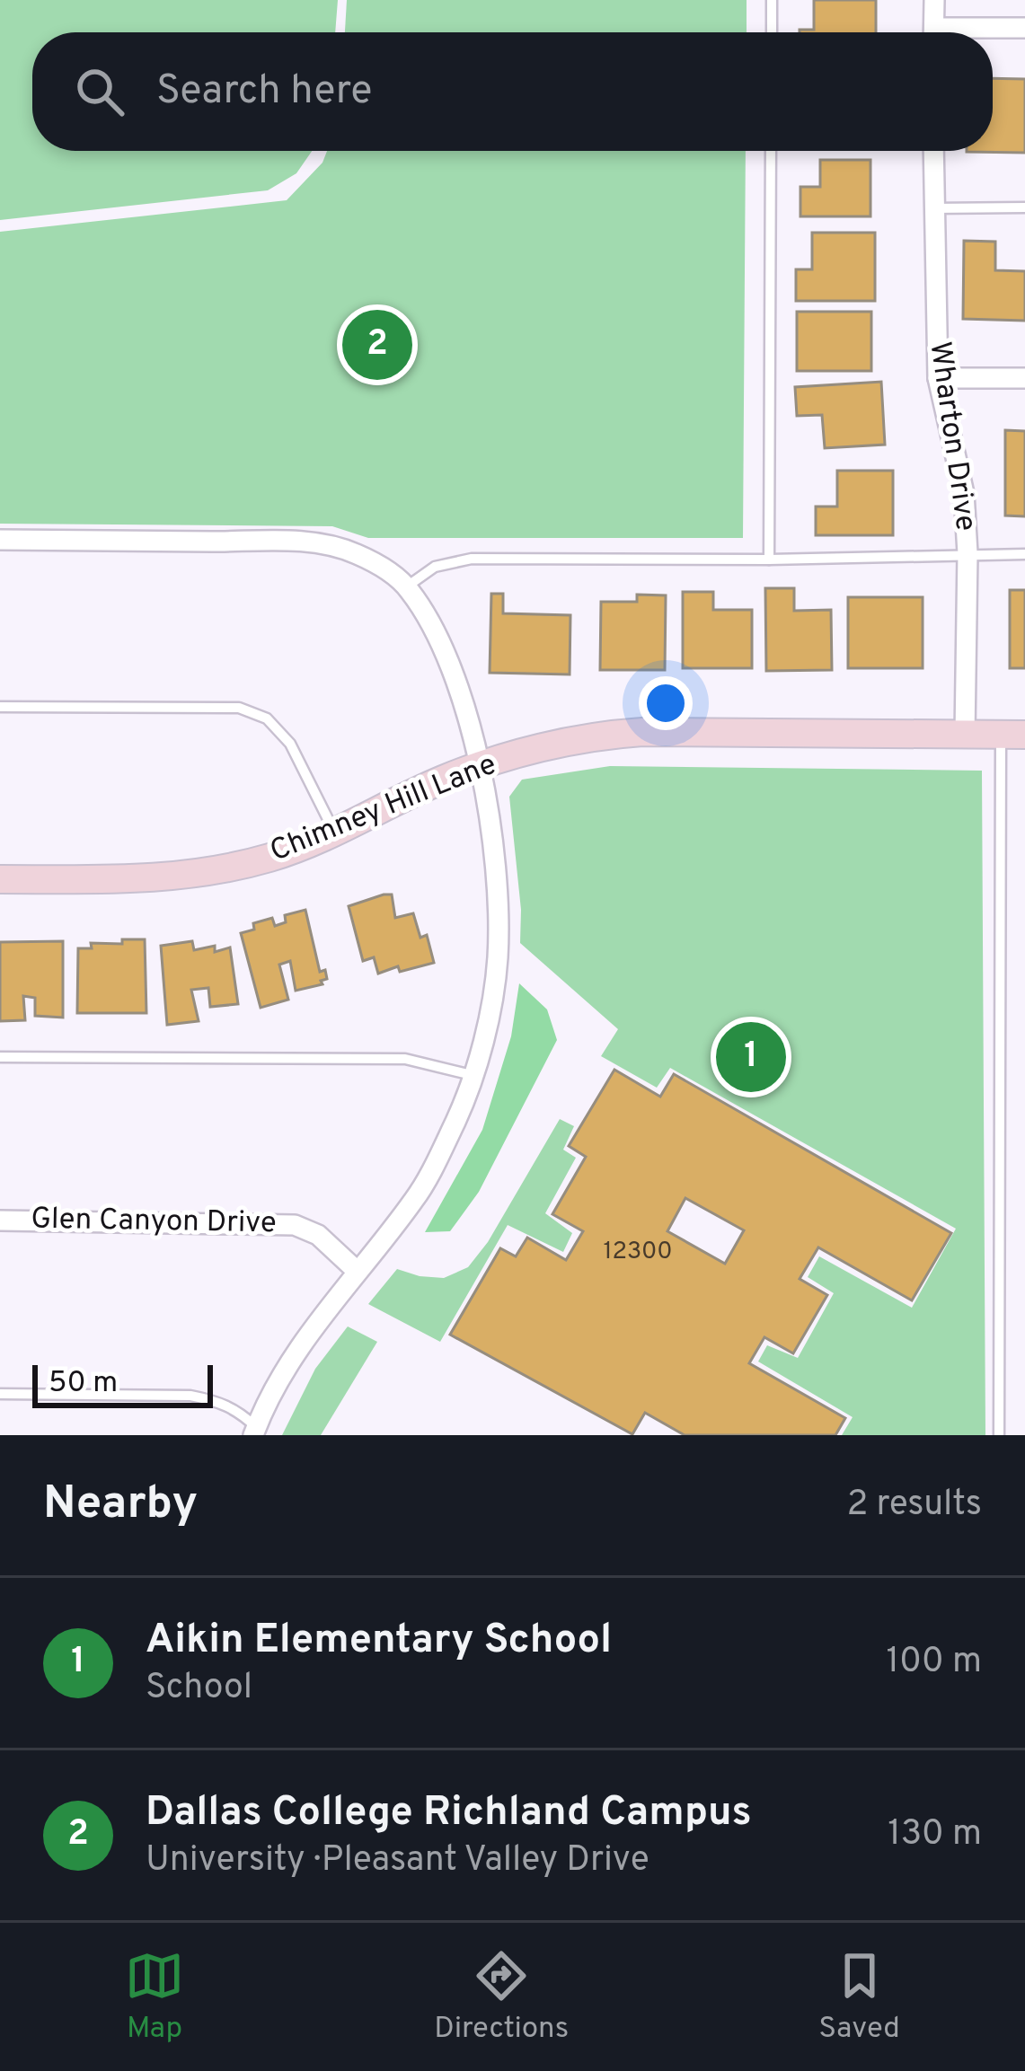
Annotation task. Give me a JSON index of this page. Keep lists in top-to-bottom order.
{
  "streets": {
    "street": ["Wharton Drive", "Chimney Hill Lane", "Glen Canyon Drive"]
  },
  "crossings": [
    ["Wharton Drive", "Chimney Hill Lane"]
  ],
  "house_numbers": ["12300"],
  "scale_bar": "50 m",
  "page": {
    "search": "Search here",
    "pins": ["2", "1"],
    "scale": "50 m",
    "heading": ["Nearby", "2 results"],
    "list": [
      {
        "mark": "1",
        "name": "Aikin Elementary School",
        "note": "School",
        "value": "100 m"
      },
      {
        "mark": "2",
        "name": "Dallas College Richland Campus",
        "note": "University · Pleasant Valley Drive",
        "value": "130 m"
      }
    ],
    "nav": ["Map", "Directions", "Saved"]
  }
}
